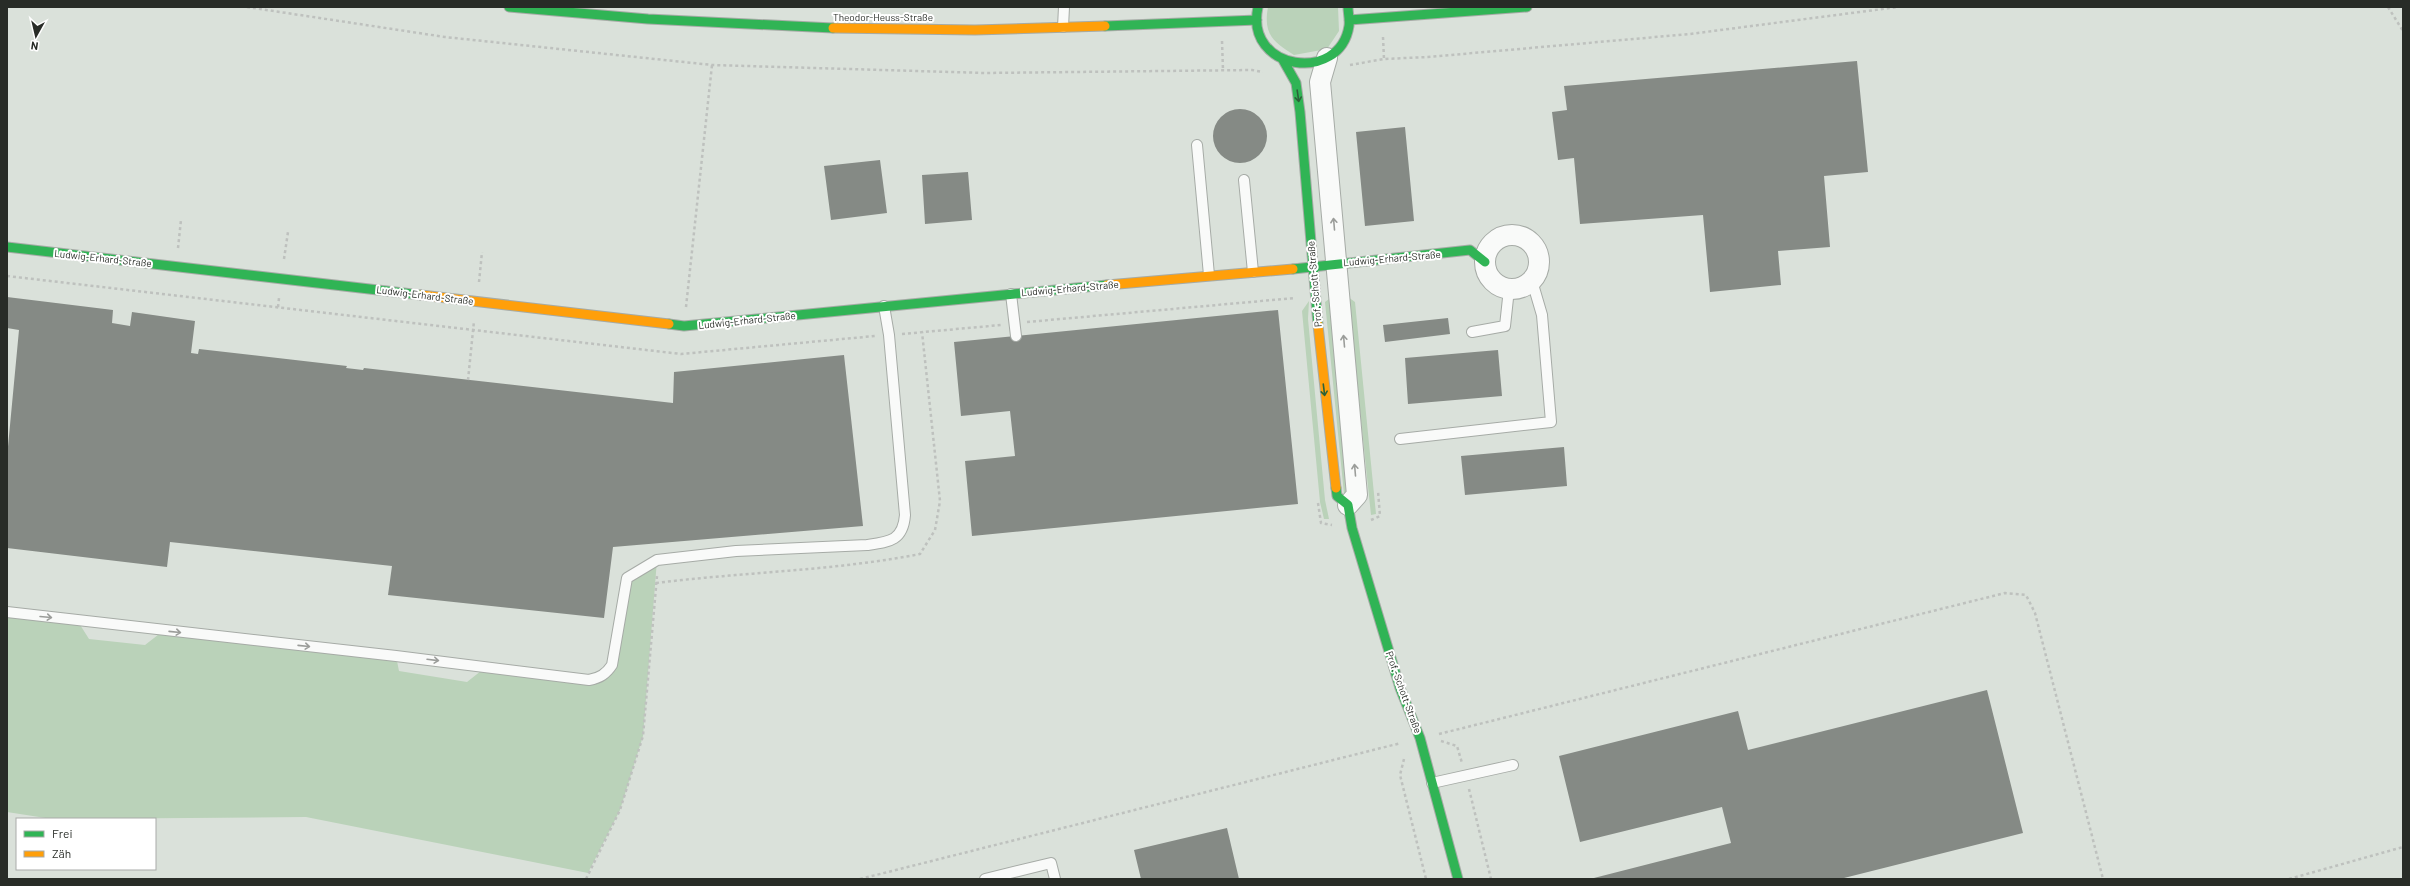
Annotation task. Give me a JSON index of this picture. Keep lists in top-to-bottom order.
{
  "streets": {
    "street": ["Theodor-Heuss-Straße", "Ludwig-Erhard-Straße", "Prof.-Schott-Straße"]
  },
  "crossings": [
    ["Ludwig-Erhard-Straße", "Prof.-Schott-Straße"]
  ],
  "legend": ["Frei", "Zäh"],
  "north": "bottom"
}
